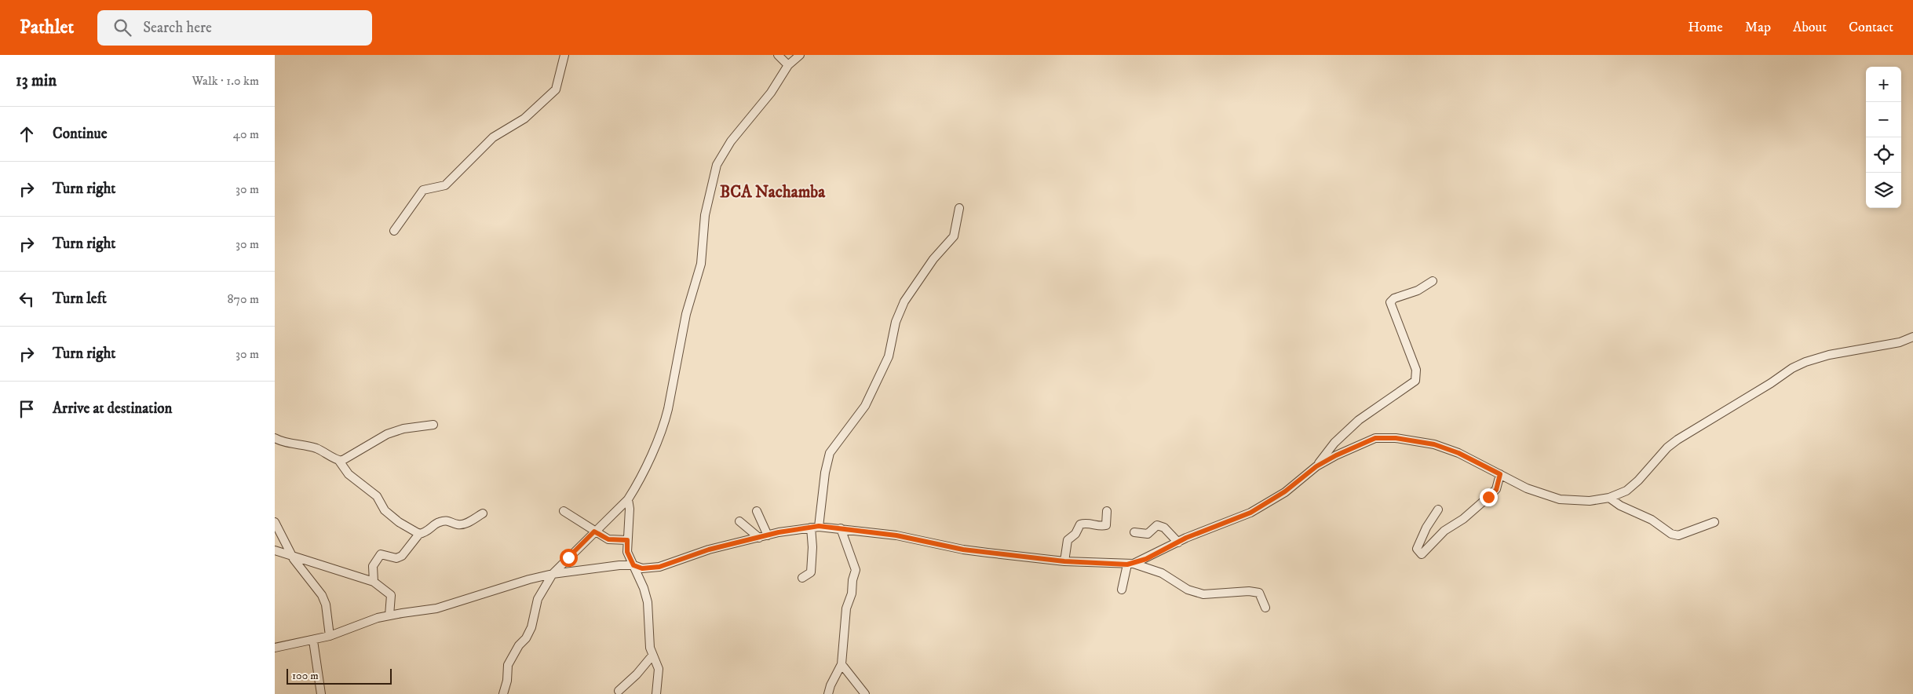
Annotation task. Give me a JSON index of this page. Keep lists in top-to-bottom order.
{
  "districts": ["BCA Nachamba"],
  "scale_bar": "100 m",
  "page": {
    "header": "Pathlet",
    "search": "Search here",
    "nav": [
      "Home",
      "Map",
      "About",
      "Contact"
    ],
    "heading": ["13 min", "Walk · 1.0 km"],
    "map_buttons": ["+", "−"],
    "list": [
      ["Continue", "40 m"],
      ["Turn right", "30 m"],
      ["Turn right", "30 m"],
      ["Turn left", "870 m"],
      ["Turn right", "30 m"],
      "Arrive at destination"
    ],
    "scale": "100 m"
  }
}
